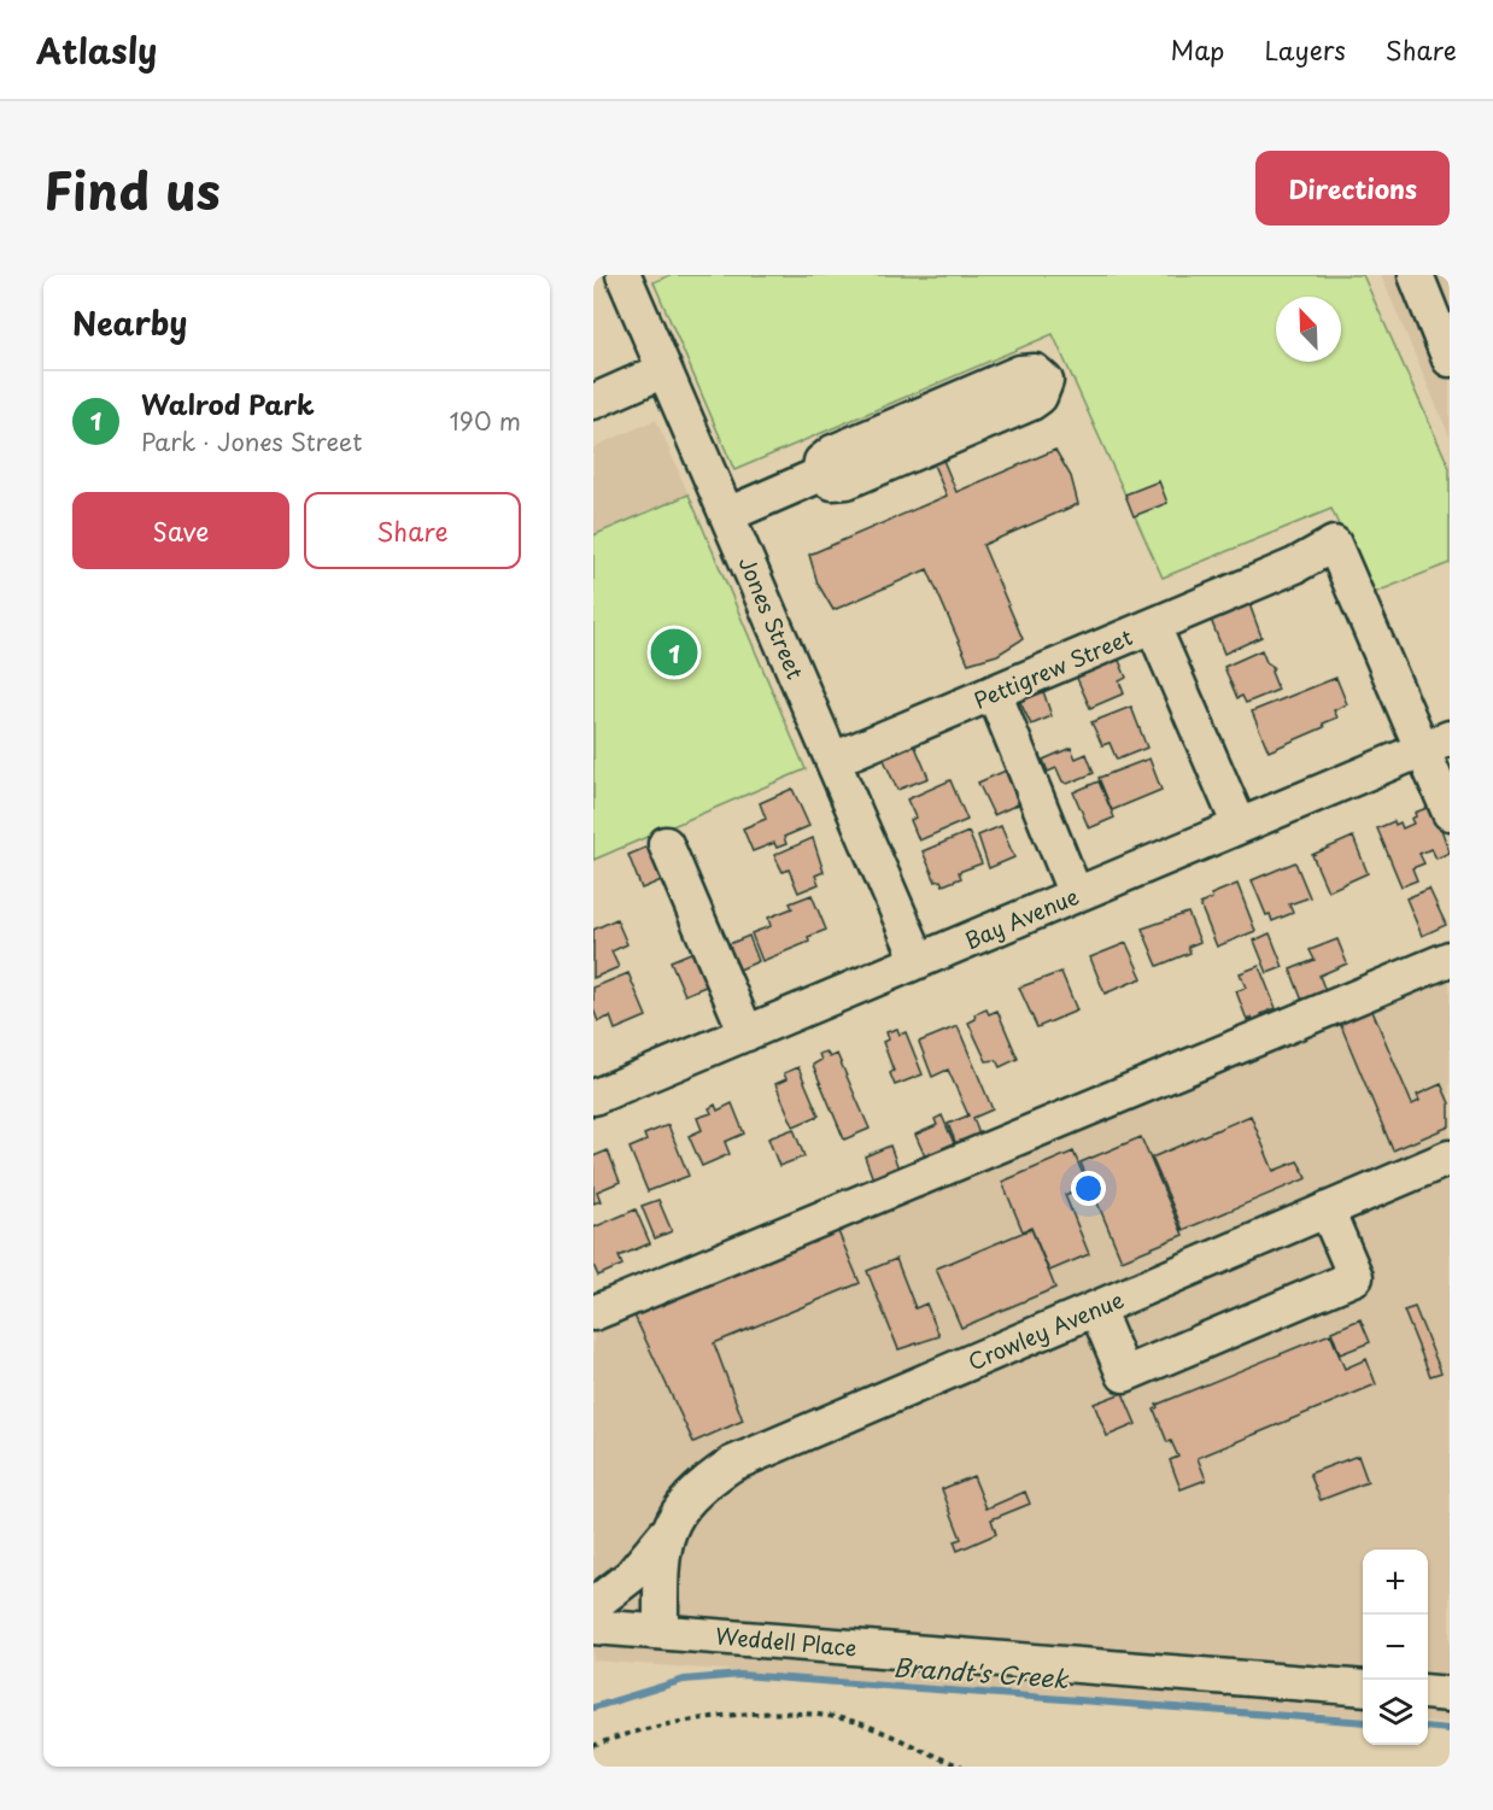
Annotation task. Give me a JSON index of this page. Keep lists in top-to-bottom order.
{
  "streets": {
    "street": [
      "Jones Street",
      "Pettigrew Street",
      "Bay Avenue",
      "Crowley Avenue",
      "Weddell Place"
    ]
  },
  "crossings": [
    ["Jones Street", "Pettigrew Street"],
    ["Jones Street", "Bay Avenue"],
    ["Pettigrew Street", "Bay Avenue"],
    ["Crowley Avenue", "Weddell Place"]
  ],
  "water": ["Brandt's Creek"],
  "north": "top left",
  "page": {
    "header": "Atlasly",
    "nav": ["Map", "Layers", "Share"],
    "title": "Find us",
    "buttons": [
      "Directions",
      ["Save", "Share"]
    ],
    "heading": "Nearby",
    "list": [
      {
        "mark": "1",
        "name": "Walrod Park",
        "note": "Park · Jones Street",
        "value": "190 m"
      }
    ],
    "pins": "1",
    "map_buttons": ["+", "−"]
  }
}
